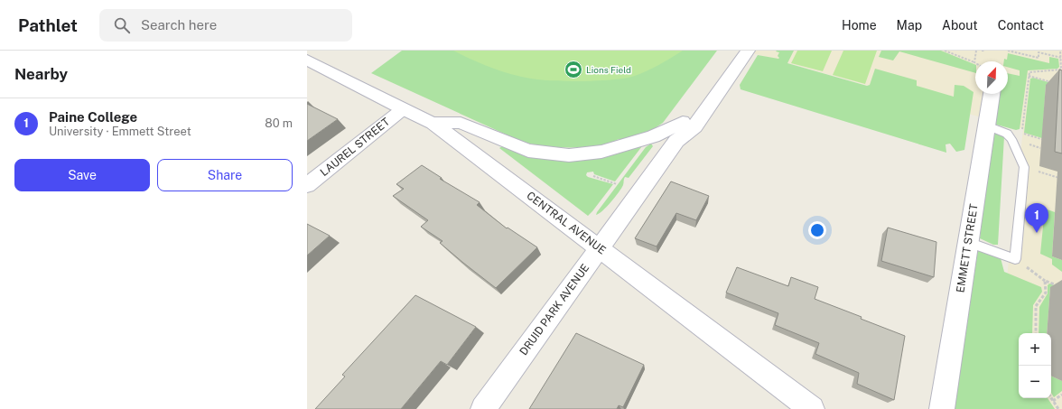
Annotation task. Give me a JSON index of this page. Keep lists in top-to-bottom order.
{
  "streets": {
    "street": [
      "LAUREL STREET",
      "CENTRAL AVENUE",
      "EMMETT STREET",
      "DRUID PARK AVENUE"
    ]
  },
  "crossings": [
    ["LAUREL STREET", "CENTRAL AVENUE"],
    ["CENTRAL AVENUE", "DRUID PARK AVENUE"]
  ],
  "places": {
    "sports": ["Lions Field"]
  },
  "north": "top right",
  "page": {
    "header": "Pathlet",
    "search": "Search here",
    "nav": [
      "Home",
      "Map",
      "About",
      "Contact"
    ],
    "heading": "Nearby",
    "list": [
      {
        "mark": "1",
        "name": "Paine College",
        "note": "University · Emmett Street",
        "value": "80 m"
      }
    ],
    "buttons": ["Save", "Share"],
    "pins": "1",
    "map_buttons": ["+", "−"]
  }
}
